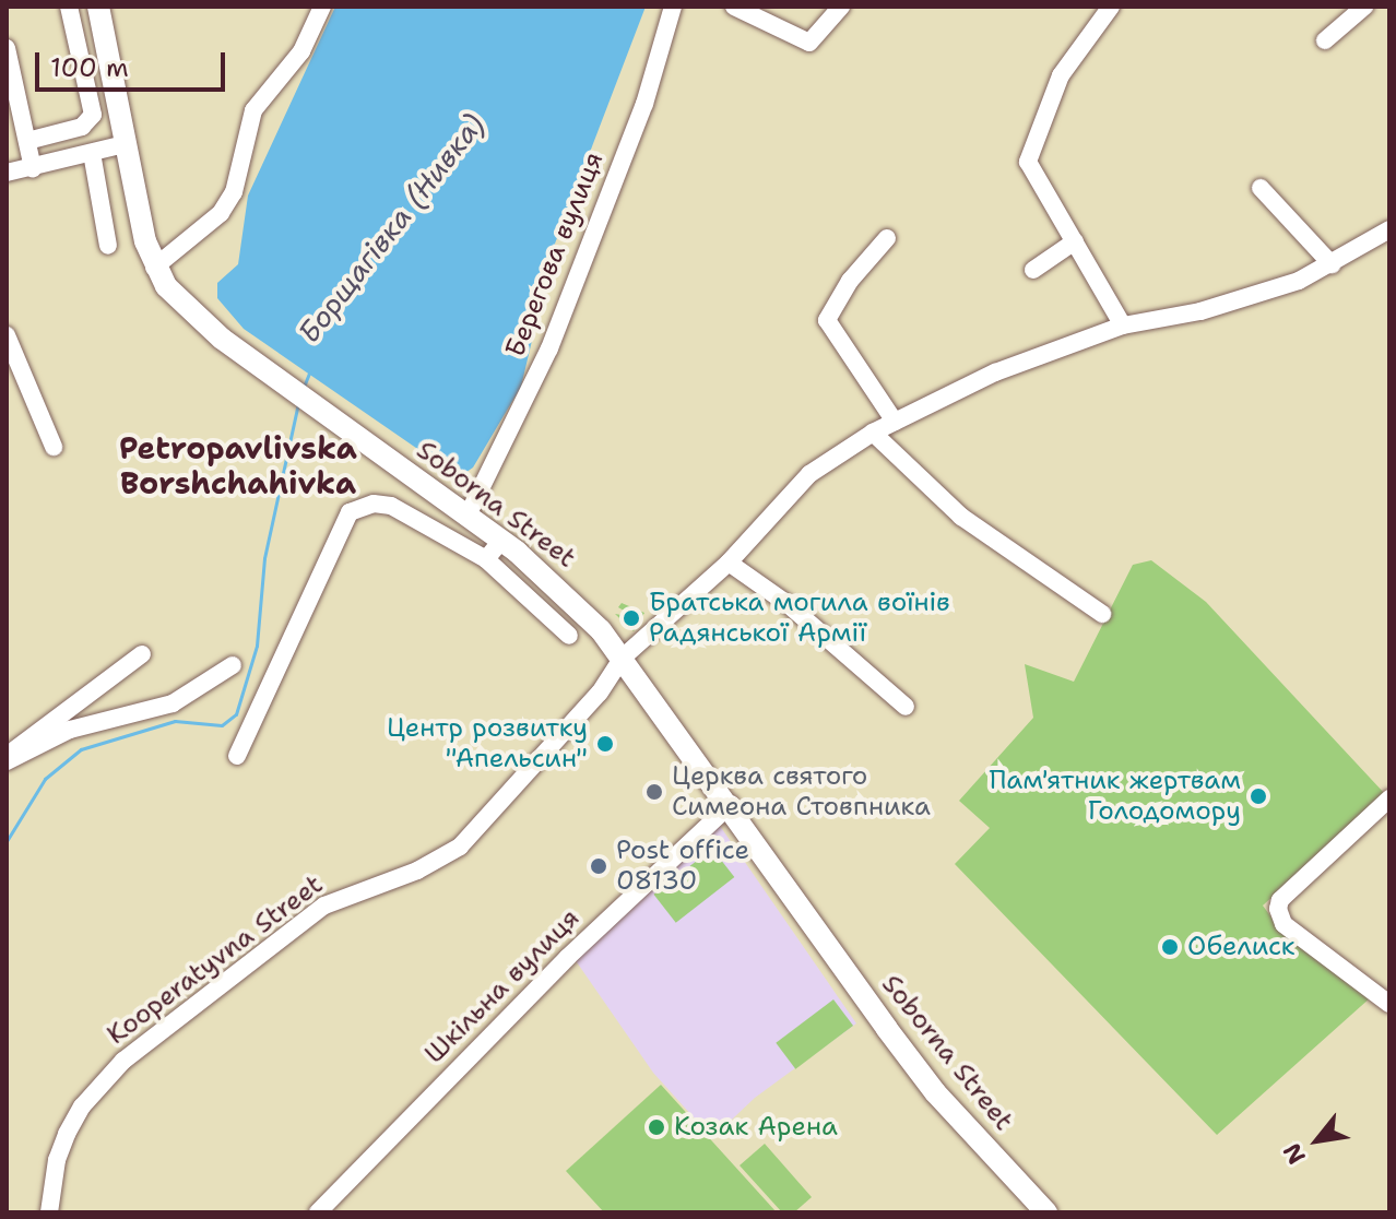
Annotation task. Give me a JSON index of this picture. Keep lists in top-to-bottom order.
{
  "streets": {
    "main road": ["Soborna Street"],
    "street": ["Берегова вулиця", "Kooperatyvna Street", "Шкільна вулиця"]
  },
  "crossings": [
    ["Берегова вулиця", "Soborna Street"],
    ["Soborna Street", "Kooperatyvna Street"],
    ["Soborna Street", "Шкільна вулиця"]
  ],
  "districts": ["Petropavlivska Borshchahivka"],
  "water": ["Борщагівка (Нивка)"],
  "places": [
    "Братська могила воїнів Радянської Армії",
    "Центр розвитку \"Апельсин\"",
    "Церква святого Симеона Стовпника",
    "Пам'ятник жертвам Голодомору",
    "Post office 08130",
    "Обелиск",
    "Козак Арена"
  ],
  "scale_bar": "100 m",
  "north": "bottom left"
}
